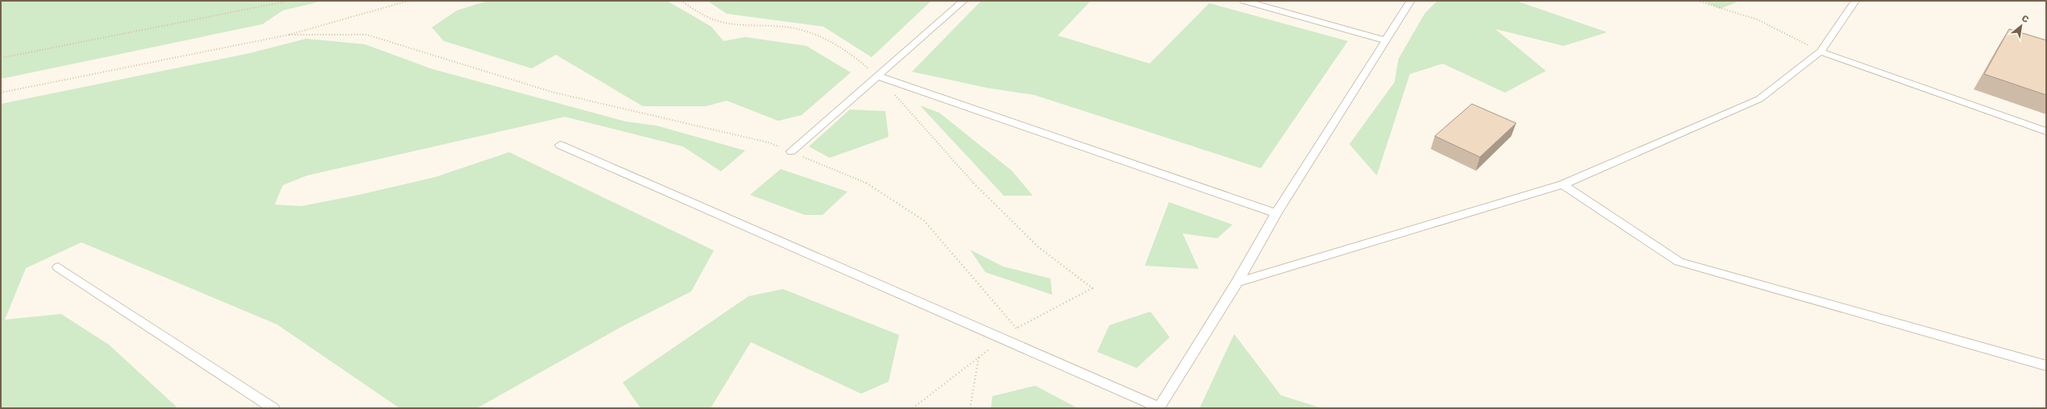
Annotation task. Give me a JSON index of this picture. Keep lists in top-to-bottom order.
{
  "north": "top right"
}
